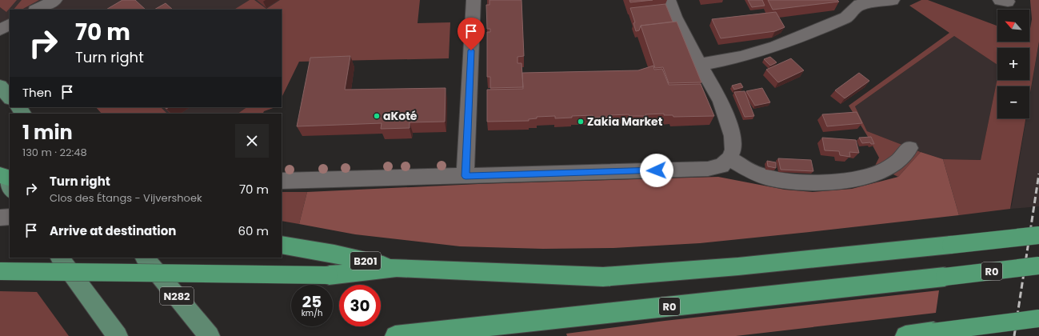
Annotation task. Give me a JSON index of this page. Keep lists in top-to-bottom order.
{
  "streets": {
    "highway": ["B201", "R0"],
    "main road": ["N282"]
  },
  "places": ["aKoté", "Zakia Market"],
  "north": "top left",
  "page": {
    "map_buttons": ["+", "−"],
    "turn": ["70 m", "Turn right"],
    "then": "Then",
    "heading": ["1 min", "130 m · 22:48"],
    "list": [
      {
        "name": "Turn right",
        "note": "Clos des Étangs - Vijvershoek",
        "value": "70 m"
      },
      {
        "name": "Arrive at destination",
        "value": "60 m"
      }
    ],
    "speed": "25 km/h",
    "limit": "30"
  }
}
